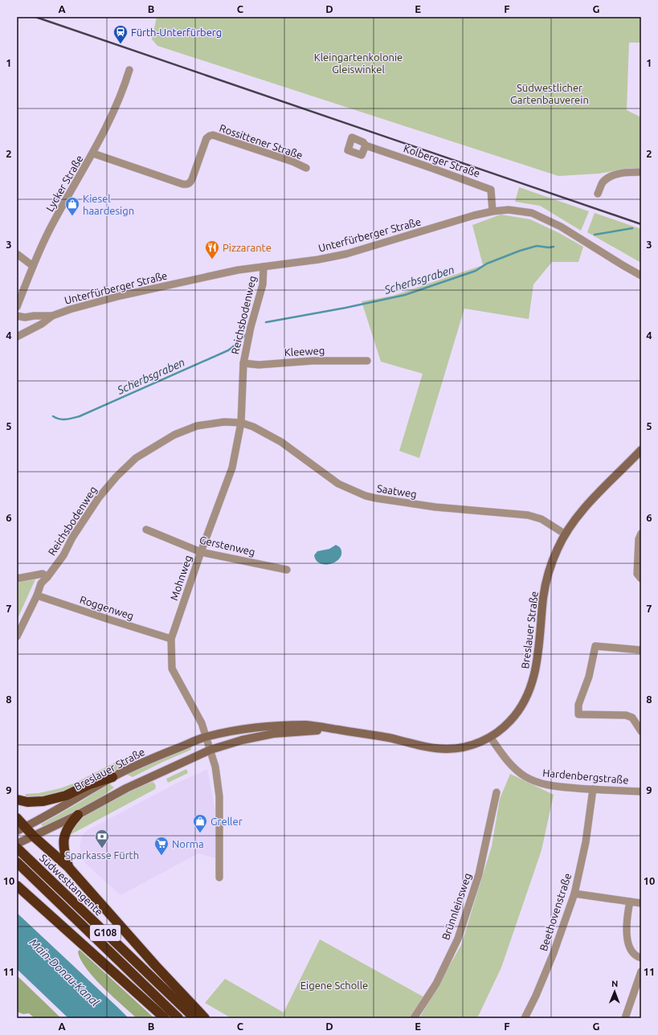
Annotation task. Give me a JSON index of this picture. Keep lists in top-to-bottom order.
{
  "streets": {
    "highway": ["Südwesttangente", "G108"],
    "main road": ["Breslauer Straße"],
    "street": [
      "Rossittener Straße",
      "Kolberger Straße",
      "Lycker Straße",
      "Unterfürberger Straße",
      "Reichsbodenweg",
      "Kleeweg",
      "Saatweg",
      "Gerstenweg",
      "Mohnweg",
      "Roggenweg",
      "Hardenbergstraße",
      "Brünnleinsweg",
      "Beethovenstraße"
    ]
  },
  "crossings": [
    ["Rossittener Straße", "Lycker Straße"],
    ["Kolberger Straße", "Unterfürberger Straße"],
    ["Unterfürberger Straße", "Reichsbodenweg"],
    ["Reichsbodenweg", "Kleeweg"],
    ["Reichsbodenweg", "Saatweg"],
    ["Reichsbodenweg", "Mohnweg"],
    ["Reichsbodenweg", "Roggenweg"],
    ["Saatweg", "Mohnweg"],
    ["Saatweg", "Breslauer Straße"],
    ["Gerstenweg", "Mohnweg"],
    ["Mohnweg", "Roggenweg"],
    ["Mohnweg", "Breslauer Straße"],
    ["Breslauer Straße", "Hardenbergstraße"],
    ["Hardenbergstraße", "Beethovenstraße"]
  ],
  "water": ["Scherbsgraben", "Main-Donau-Kanal"],
  "parks": ["Kleingartenkolonie Gleiswinkel", "Südwestlicher Gartenbauverein", "Eigene Scholle"],
  "places": {
    "station": ["Fürth-Unterfürberg"],
    "shop": ["Kiesel haardesign", "Greller"],
    "restaurant": ["Pizzarante"],
    "bank": ["Sparkasse Fürth"],
    "supermarket": ["Norma"]
  },
  "north": "top",
  "grid": {
    "columns": [
      "A",
      "B",
      "C",
      "D",
      "E",
      "F",
      "G"
    ],
    "rows": [
      "1",
      "2",
      "3",
      "4",
      "5",
      "6",
      "7",
      "8",
      "9",
      "10",
      "11"
    ]
  }
}
